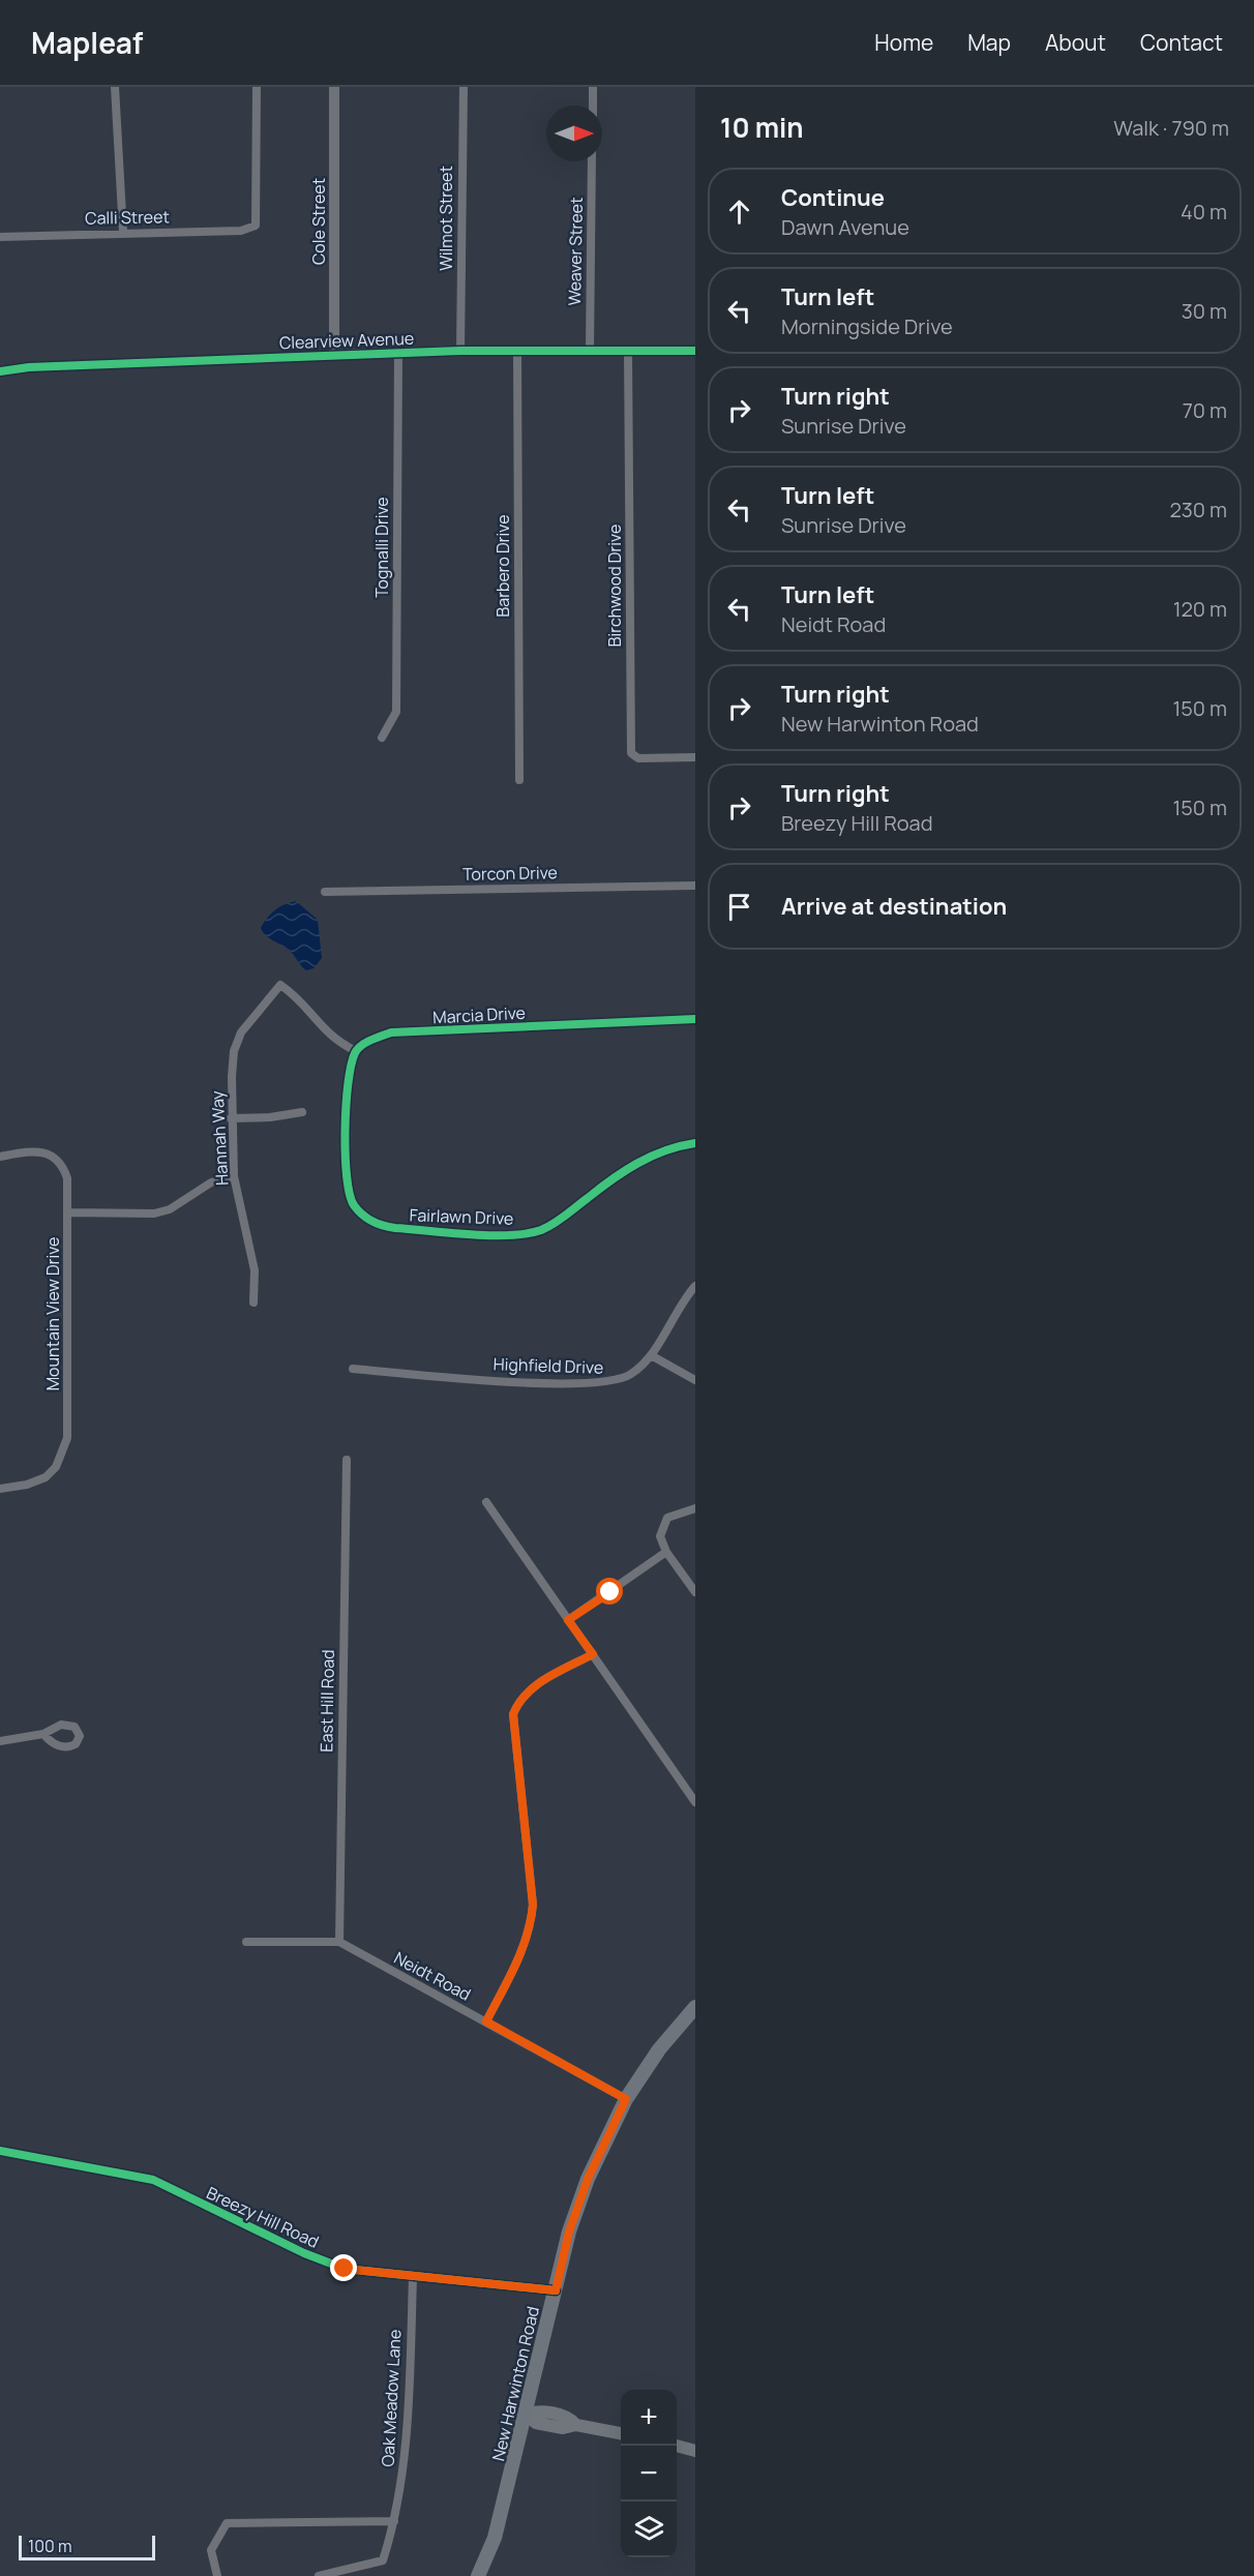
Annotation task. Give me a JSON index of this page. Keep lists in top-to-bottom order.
{
  "streets": {
    "main road": ["New Harwinton Road"],
    "street": [
      "Calli Street",
      "Wilmot Street",
      "Cole Street",
      "Weaver Street",
      "Clearview Avenue",
      "Tognalli Drive",
      "Barbero Drive",
      "Birchwood Drive",
      "Torcon Drive",
      "Marcia Drive",
      "Hannah Way",
      "Fairlawn Drive",
      "Mountain View Drive",
      "Highfield Drive",
      "East Hill Road",
      "Neidt Road",
      "Breezy Hill Road",
      "Oak Meadow Lane"
    ]
  },
  "crossings": [
    ["Wilmot Street", "Clearview Avenue"],
    ["Cole Street", "Clearview Avenue"],
    ["Weaver Street", "Clearview Avenue"],
    ["Clearview Avenue", "Tognalli Drive"],
    ["Clearview Avenue", "Barbero Drive"],
    ["Clearview Avenue", "Birchwood Drive"],
    ["Marcia Drive", "Hannah Way"],
    ["Marcia Drive", "Fairlawn Drive"],
    ["Hannah Way", "Fairlawn Drive"],
    ["East Hill Road", "Neidt Road"],
    ["Neidt Road", "New Harwinton Road"],
    ["Breezy Hill Road", "New Harwinton Road"],
    ["Breezy Hill Road", "Oak Meadow Lane"]
  ],
  "scale_bar": "100 m",
  "north": "right",
  "page": {
    "header": "Mapleaf",
    "nav": [
      "Home",
      "Map",
      "About",
      "Contact"
    ],
    "heading": ["10 min", "Walk · 790 m"],
    "list": [
      ["Continue", "Dawn Avenue", "40 m"],
      ["Turn left", "Morningside Drive", "30 m"],
      ["Turn right", "Sunrise Drive", "70 m"],
      ["Turn left", "Sunrise Drive", "230 m"],
      ["Turn left", "Neidt Road", "120 m"],
      ["Turn right", "New Harwinton Road", "150 m"],
      ["Turn right", "Breezy Hill Road", "150 m"],
      "Arrive at destination"
    ],
    "map_buttons": ["+", "−"],
    "scale": "100 m"
  }
}
